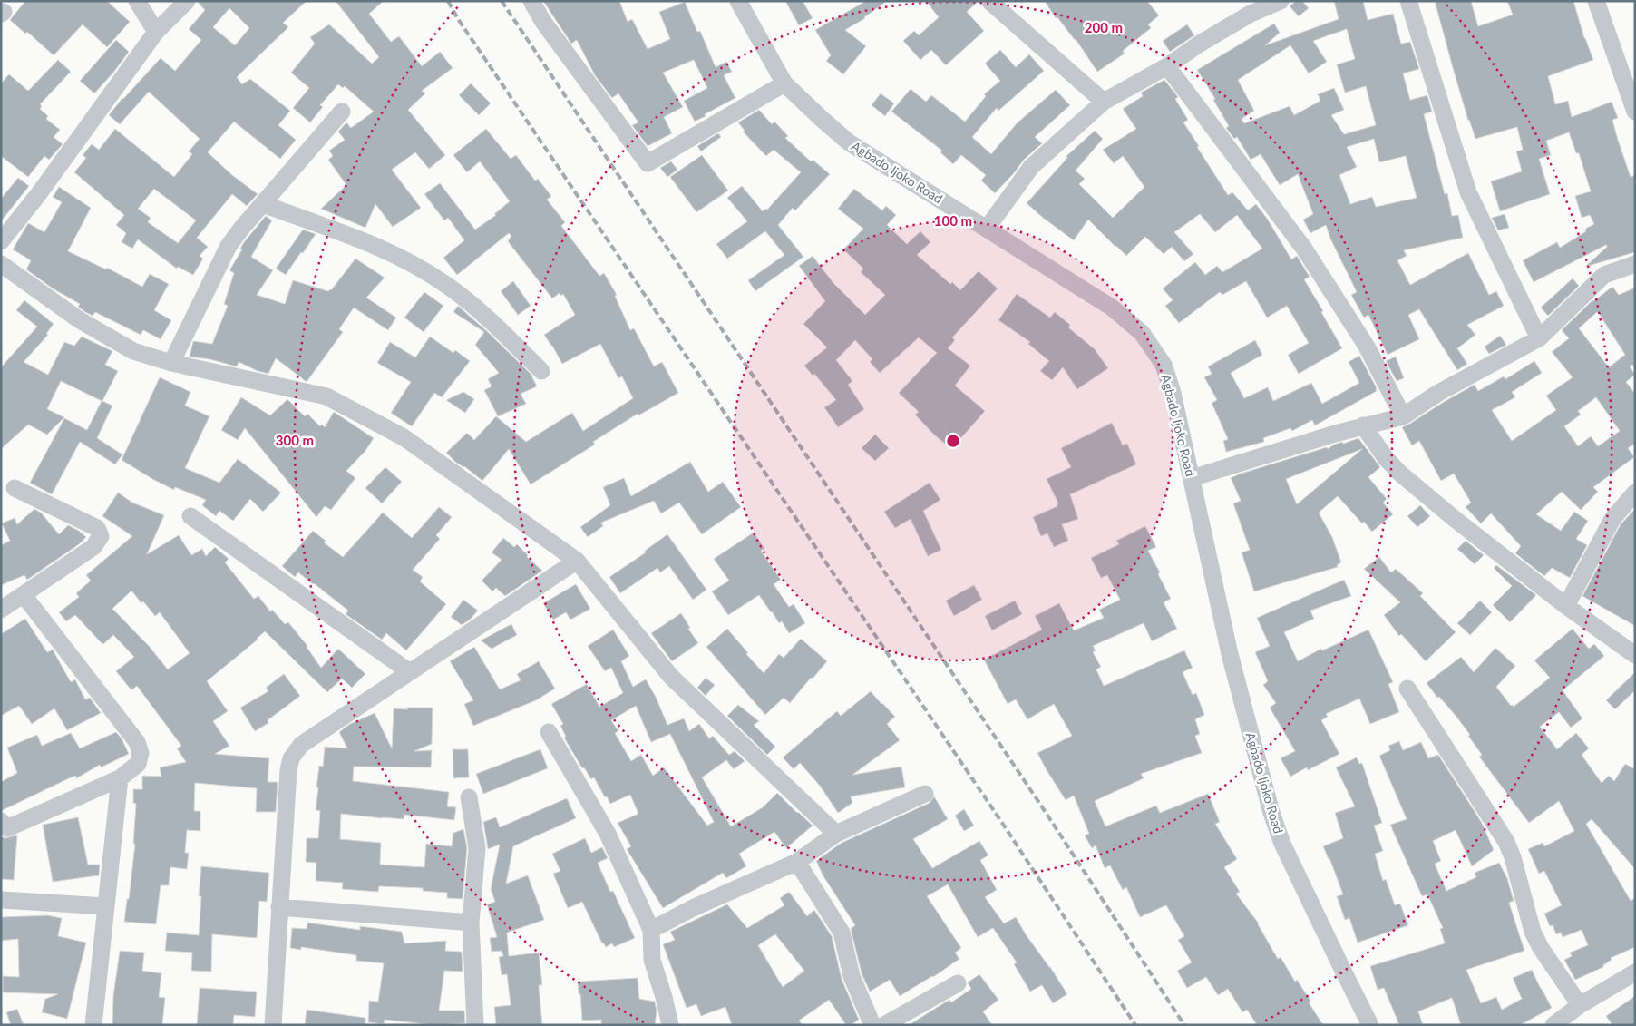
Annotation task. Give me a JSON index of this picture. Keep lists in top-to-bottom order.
{
  "streets": {
    "street": ["Agbado Ijoko Road"]
  },
  "rings": ["200 m", "100 m", "300 m"]
}
